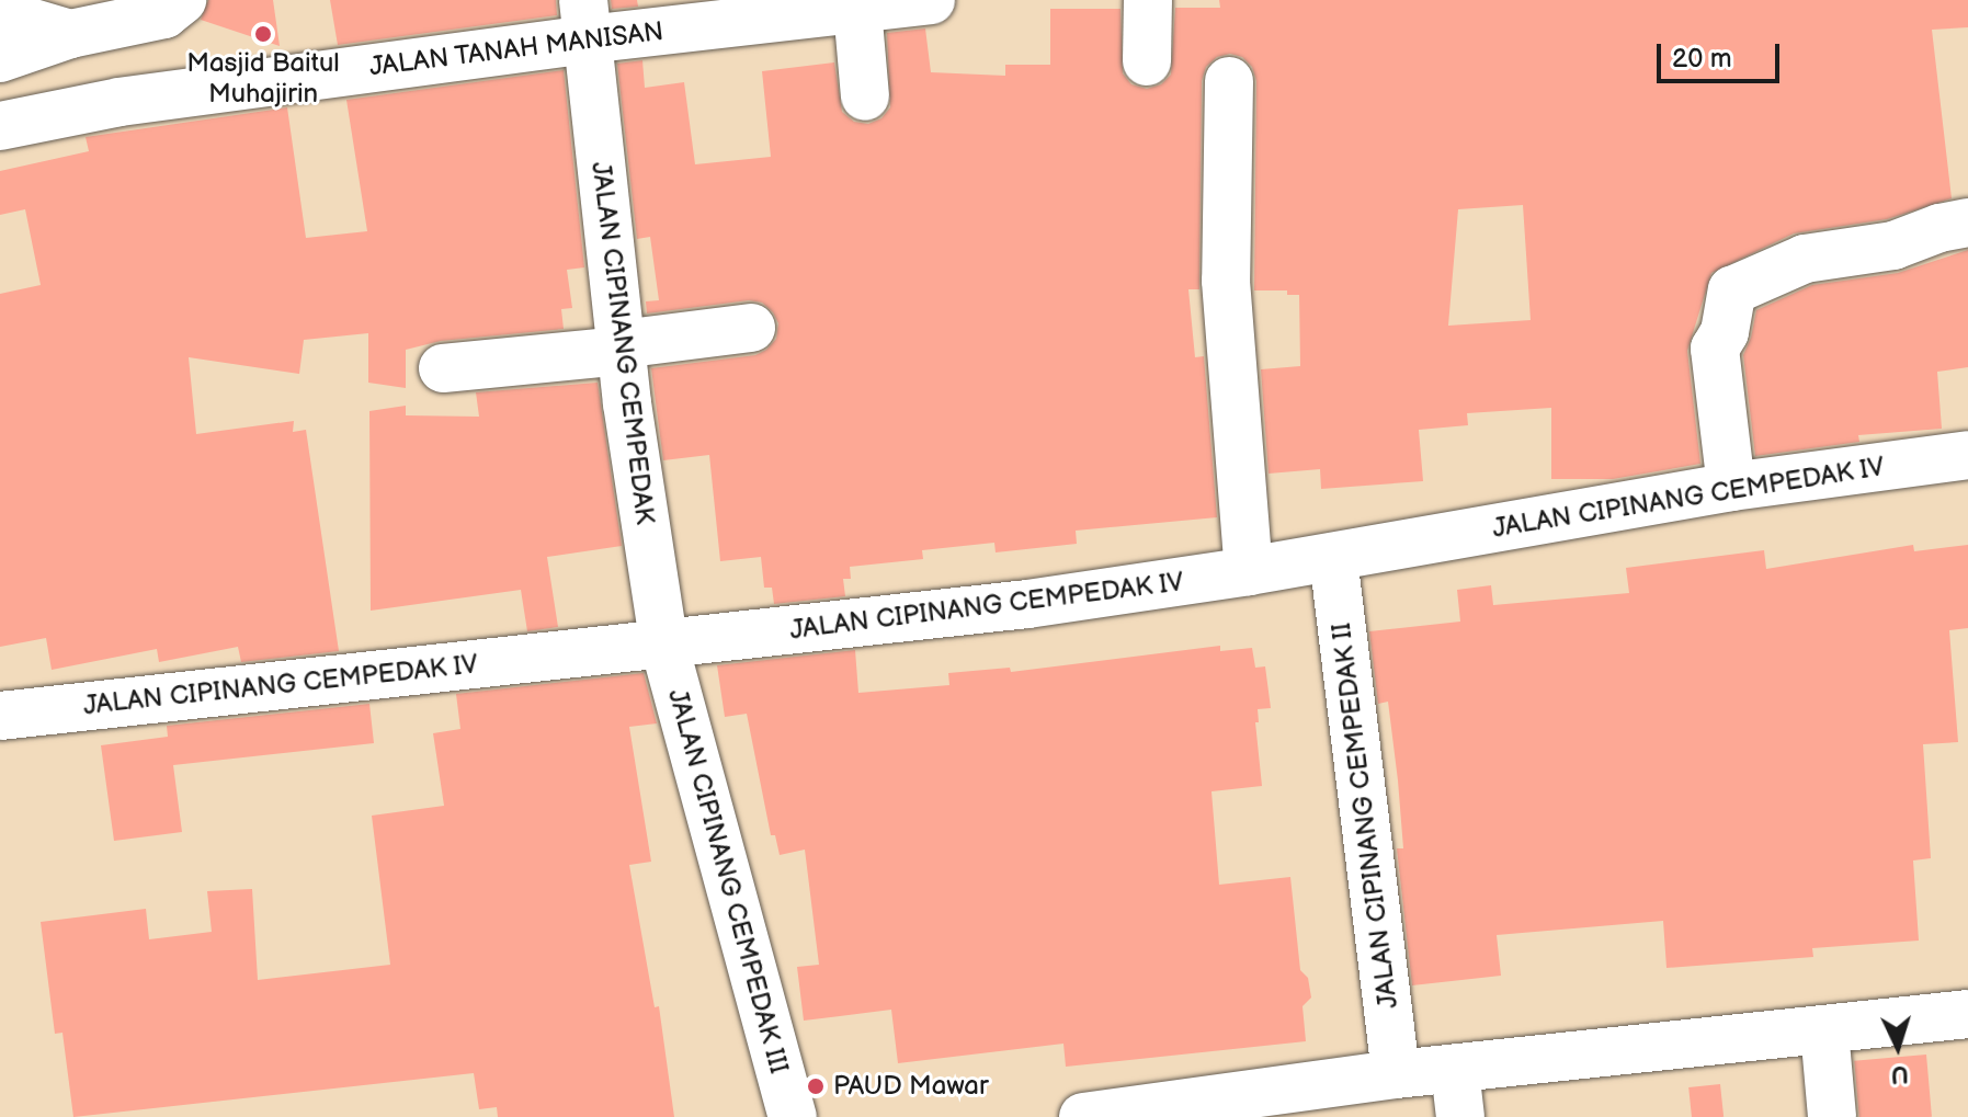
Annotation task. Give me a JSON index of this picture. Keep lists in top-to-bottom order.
{
  "streets": {
    "street": [
      "JALAN TANAH MANISAN",
      "JALAN CIPINANG CEMPEDAK",
      "JALAN CIPINANG CEMPEDAK IV",
      "JALAN CIPINANG CEMPEDAK II",
      "JALAN CIPINANG CEMPEDAK III"
    ]
  },
  "crossings": [
    ["JALAN TANAH MANISAN", "JALAN CIPINANG CEMPEDAK"],
    ["JALAN CIPINANG CEMPEDAK", "JALAN CIPINANG CEMPEDAK IV"],
    ["JALAN CIPINANG CEMPEDAK", "JALAN CIPINANG CEMPEDAK III"],
    ["JALAN CIPINANG CEMPEDAK IV", "JALAN CIPINANG CEMPEDAK II"],
    ["JALAN CIPINANG CEMPEDAK IV", "JALAN CIPINANG CEMPEDAK III"]
  ],
  "places": ["Masjid Baitul Muhajirin", "PAUD Mawar"],
  "scale_bar": "20 m",
  "north": "bottom"
}
